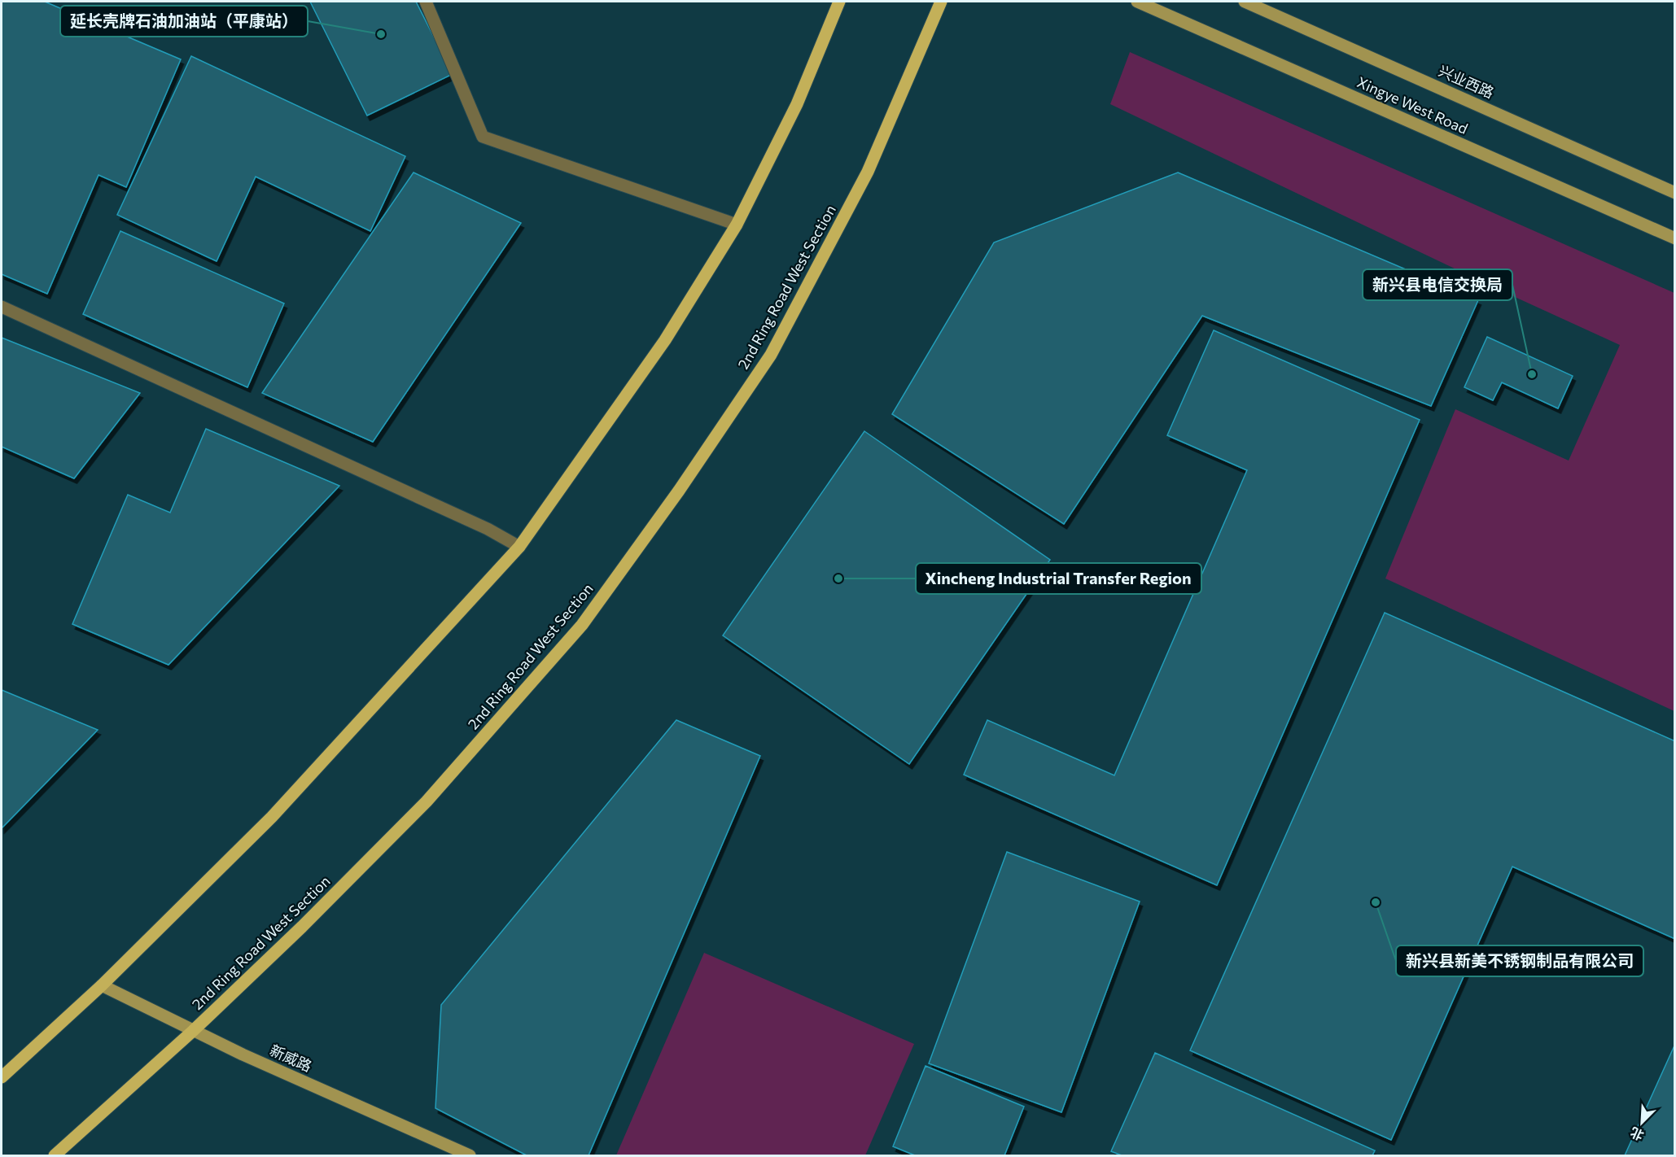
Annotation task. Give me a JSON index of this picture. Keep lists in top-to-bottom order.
{
  "streets": {
    "main road": ["2nd Ring Road West Section"],
    "street": ["兴业西路", "Xingye West Road", "新威路"]
  },
  "crossings": [
    ["2nd Ring Road West Section", "新威路"]
  ],
  "places": [
    "延长壳牌石油加油站（平康站）",
    "新兴县电信交换局",
    "Xincheng Industrial Transfer Region",
    "新兴县新美不锈钢制品有限公司"
  ],
  "north": "bottom left"
}
